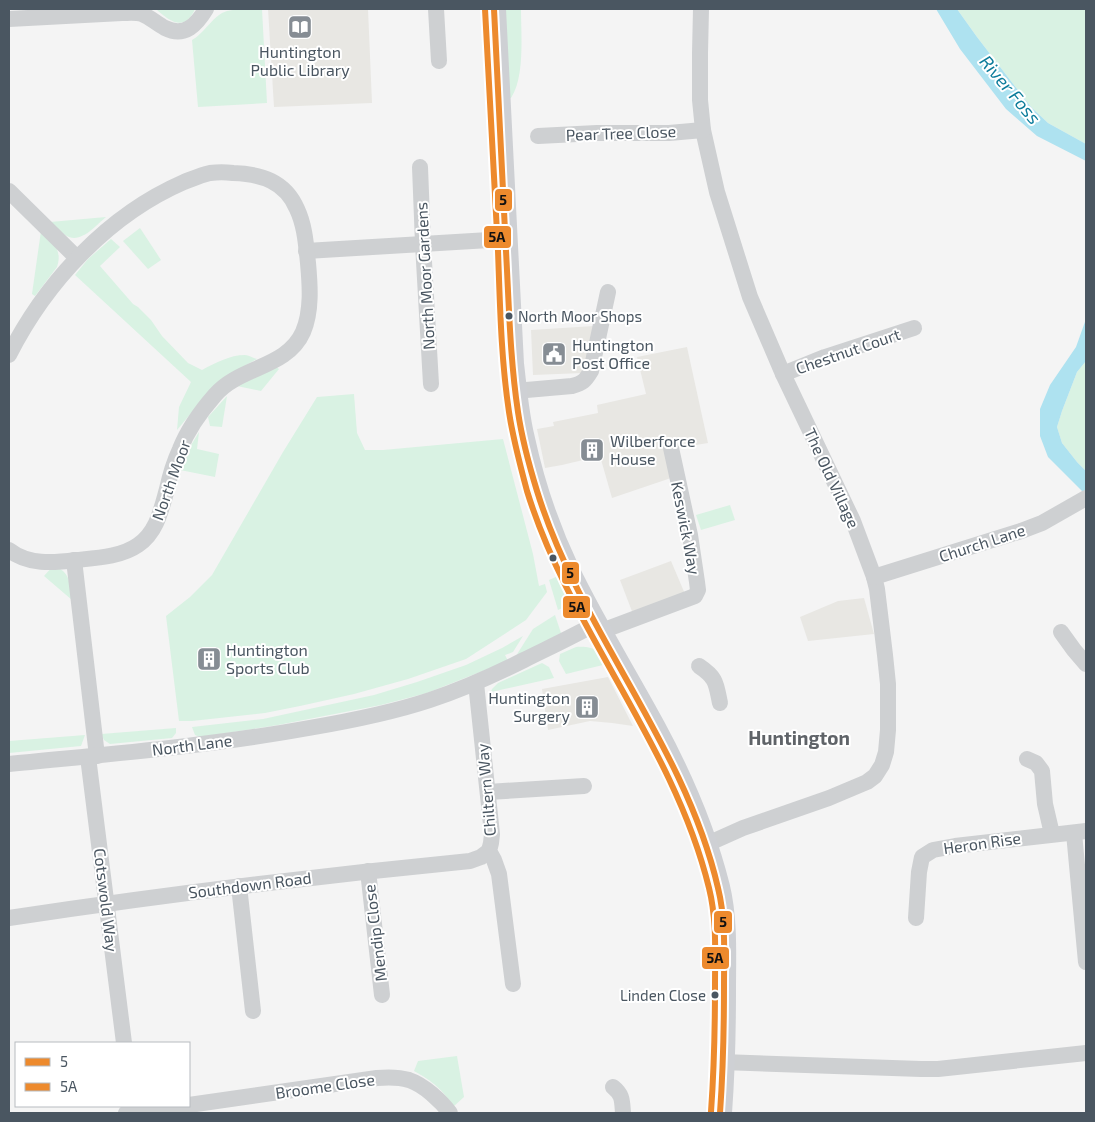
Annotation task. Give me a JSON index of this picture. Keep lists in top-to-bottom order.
{
  "streets": {
    "street": [
      "Pear Tree Close",
      "North Moor Gardens",
      "Chestnut Court",
      "The Old Village",
      "North Moor",
      "Keswick Way",
      "Church Lane",
      "North Lane",
      "Chiltern Way",
      "Heron Rise",
      "Southdown Road",
      "Cotswold Way",
      "Mendip Close",
      "Broome Close"
    ]
  },
  "crossings": [
    ["Pear Tree Close", "The Old Village"],
    ["Chestnut Court", "The Old Village"],
    ["The Old Village", "Church Lane"],
    ["Keswick Way", "North Lane"],
    ["North Lane", "Chiltern Way"],
    ["North Lane", "Cotswold Way"],
    ["Chiltern Way", "Southdown Road"],
    ["Southdown Road", "Cotswold Way"],
    ["Southdown Road", "Mendip Close"]
  ],
  "districts": ["Huntington"],
  "water": ["River Foss"],
  "places": {
    "library": ["Huntington Public Library"],
    "other": ["North Moor Shops", "Linden Close"],
    "public building": ["Huntington Post Office"],
    "building": ["Wilberforce House", "Huntington Sports Club", "Huntington Surgery"]
  },
  "lines": ["transit line 5", "transit line 5A"],
  "legend": ["5", "5A"]
}
